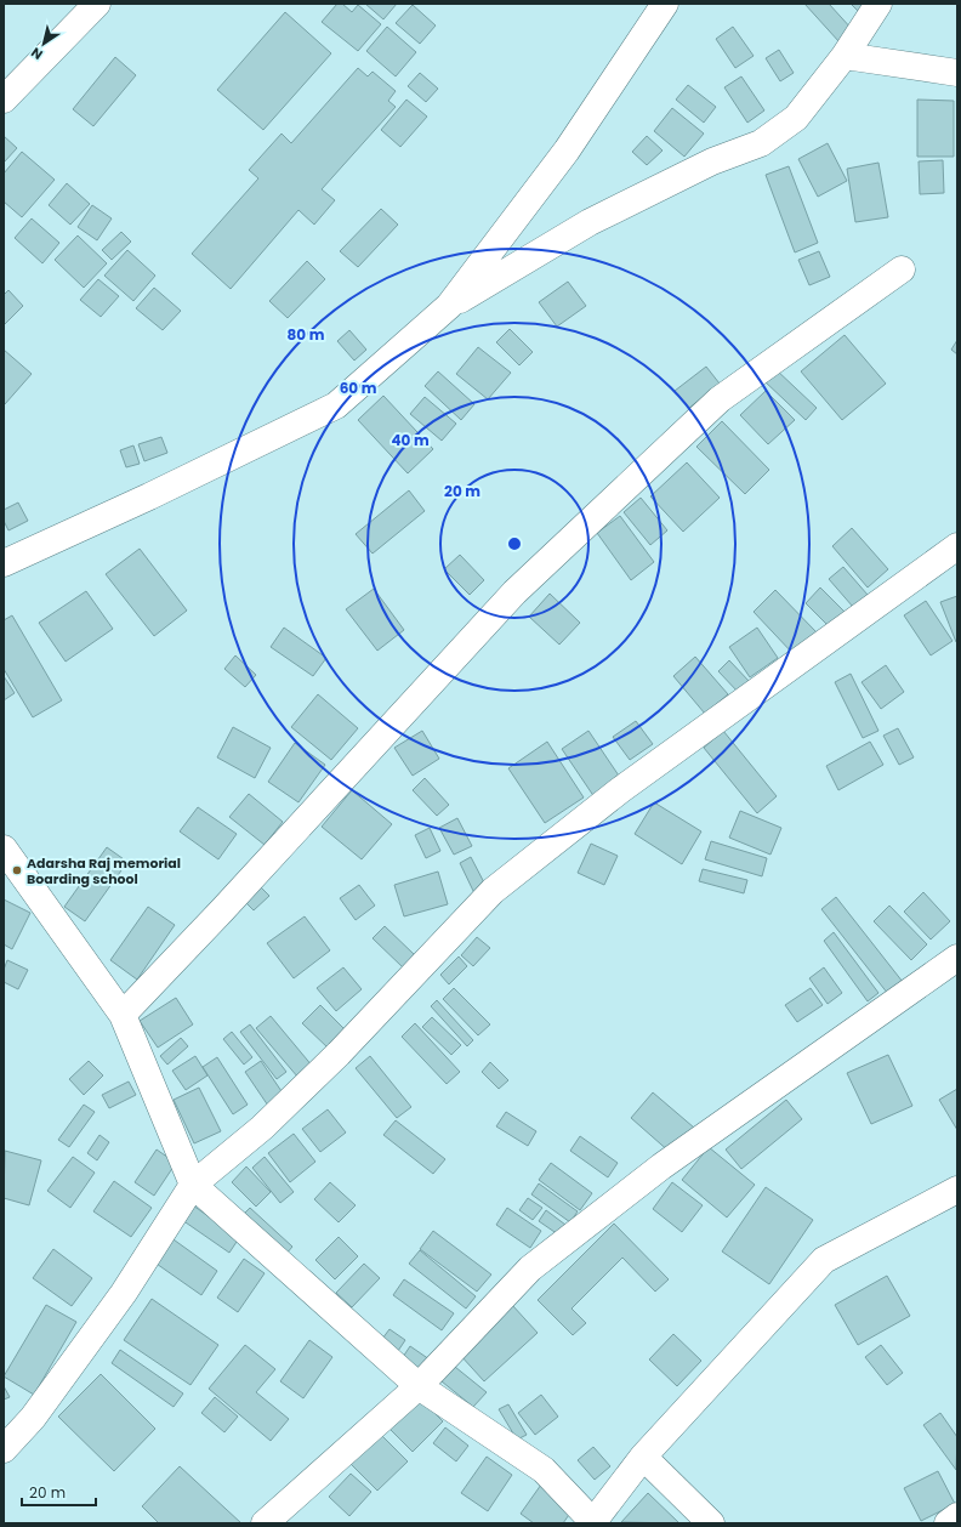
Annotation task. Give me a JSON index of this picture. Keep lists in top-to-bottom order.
{
  "places": ["Adarsha Raj memorial Boarding school"],
  "scale_bar": "20 m",
  "north": "bottom left",
  "rings": [
    "80 m",
    "60 m",
    "40 m",
    "20 m"
  ]
}
